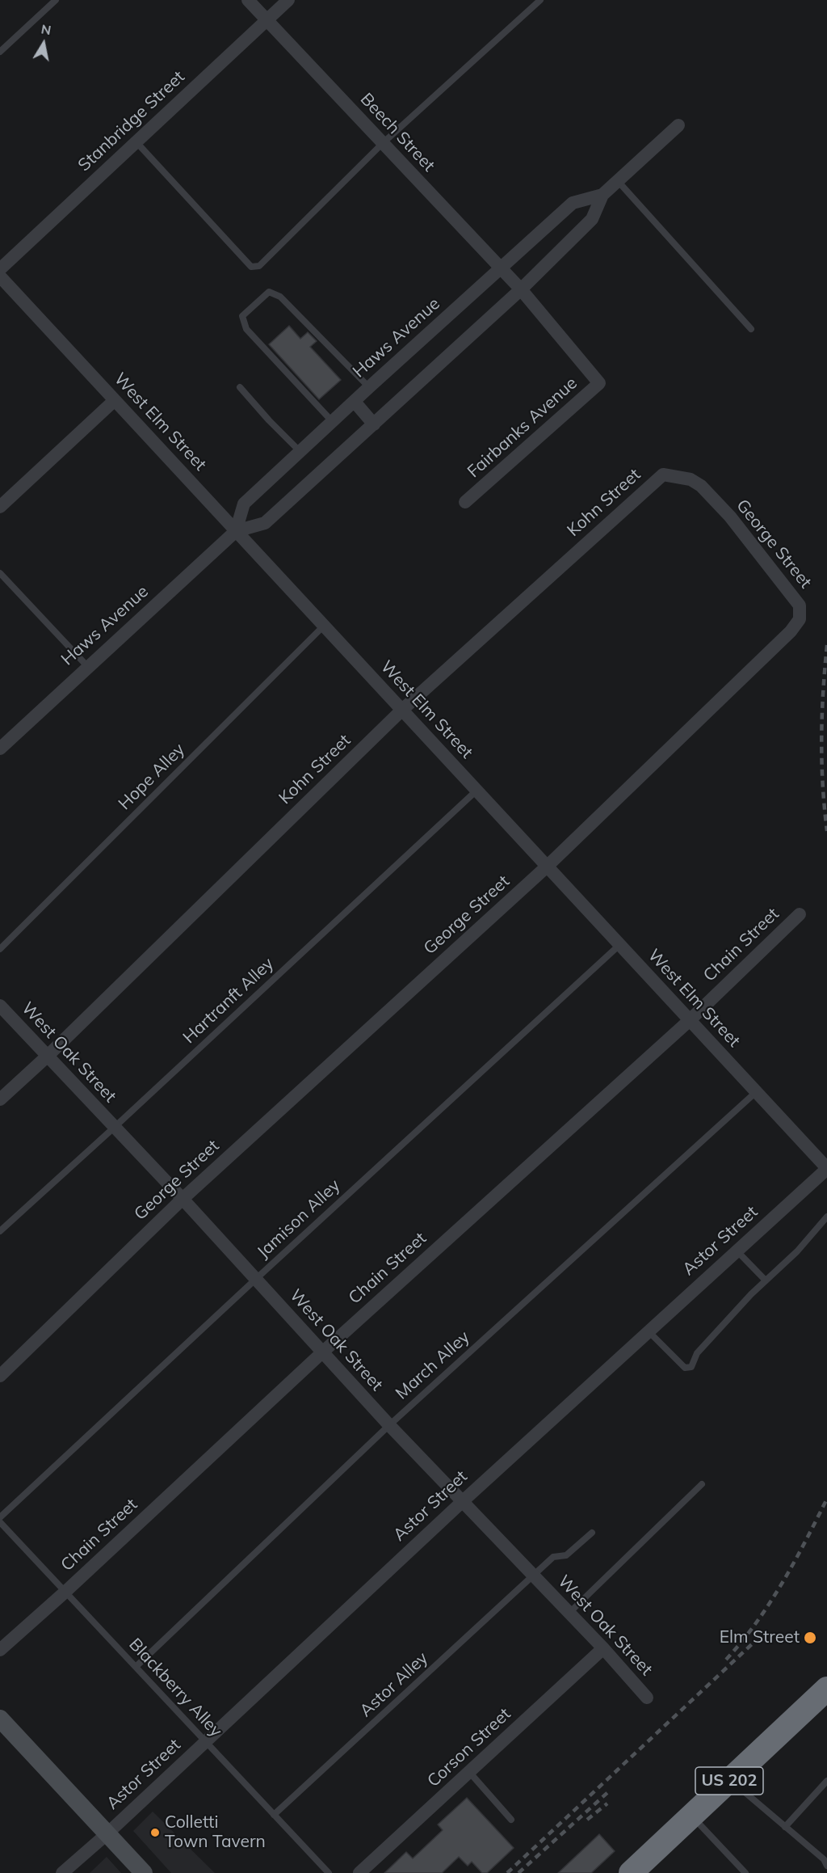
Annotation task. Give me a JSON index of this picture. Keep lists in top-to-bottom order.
{
  "streets": {
    "highway": ["US 202"],
    "street": [
      "Stanbridge Street",
      "Beech Street",
      "Haws Avenue",
      "West Elm Street",
      "Fairbanks Avenue",
      "Kohn Street",
      "George Street",
      "Chain Street",
      "West Oak Street",
      "Astor Street",
      "Corson Street"
    ],
    "lane": [
      "Hope Alley",
      "Hartranft Alley",
      "Jamison Alley",
      "March Alley",
      "Astor Alley",
      "Blackberry Alley"
    ]
  },
  "crossings": [
    ["Stanbridge Street", "Beech Street"],
    ["Beech Street", "Haws Avenue"],
    ["Beech Street", "Fairbanks Avenue"],
    ["Haws Avenue", "West Elm Street"],
    ["Haws Avenue", "Fairbanks Avenue"],
    ["West Elm Street", "Kohn Street"],
    ["West Elm Street", "George Street"],
    ["West Elm Street", "Hope Alley"],
    ["West Elm Street", "Chain Street"],
    ["West Elm Street", "Hartranft Alley"],
    ["West Elm Street", "Jamison Alley"],
    ["West Elm Street", "Astor Street"],
    ["West Elm Street", "March Alley"],
    ["Kohn Street", "George Street"],
    ["Kohn Street", "West Oak Street"],
    ["George Street", "West Oak Street"],
    ["Chain Street", "West Oak Street"],
    ["Chain Street", "Blackberry Alley"],
    ["Hartranft Alley", "West Oak Street"],
    ["West Oak Street", "Jamison Alley"],
    ["West Oak Street", "Astor Street"],
    ["West Oak Street", "March Alley"],
    ["West Oak Street", "Astor Alley"],
    ["West Oak Street", "Corson Street"],
    ["Astor Street", "Blackberry Alley"],
    ["March Alley", "Blackberry Alley"],
    ["Astor Alley", "Blackberry Alley"]
  ],
  "places": ["Elm Street", "Colletti Town Tavern"],
  "north": "top"
}
